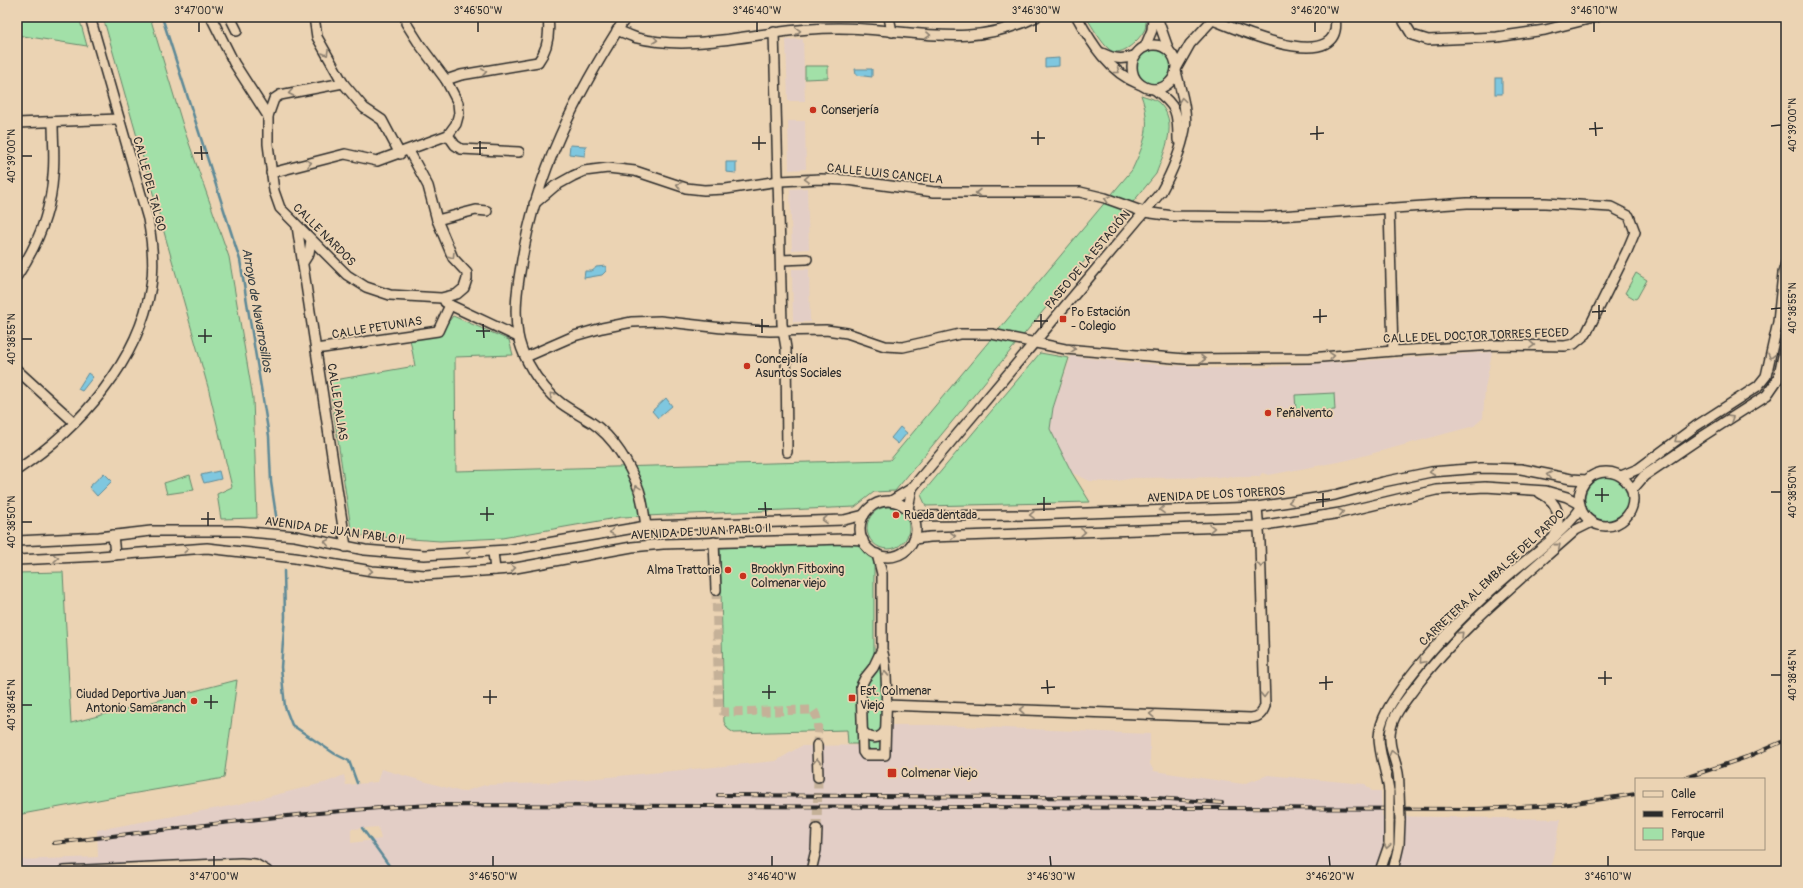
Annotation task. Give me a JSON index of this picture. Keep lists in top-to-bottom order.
{
  "streets": {
    "street": [
      "CALLE LUIS CANCELA",
      "CALLE DEL TALGO",
      "CALLE NARDOS",
      "PASEO DE LA ESTACIÓN",
      "CALLE PETUNIAS",
      "CALLE DEL DOCTOR TORRES FECED",
      "CALLE DALIAS",
      "AVENIDA DE LOS TOREROS",
      "AVENIDA DE JUAN PABLO II",
      "CARRETERA AL EMBALSE DEL PARDO"
    ]
  },
  "crossings": [
    ["CALLE LUIS CANCELA", "PASEO DE LA ESTACIÓN"],
    ["CALLE LUIS CANCELA", "CALLE DEL DOCTOR TORRES FECED"],
    ["CALLE NARDOS", "CALLE DALIAS"],
    ["PASEO DE LA ESTACIÓN", "CALLE DEL DOCTOR TORRES FECED"],
    ["PASEO DE LA ESTACIÓN", "AVENIDA DE LOS TOREROS"],
    ["PASEO DE LA ESTACIÓN", "AVENIDA DE JUAN PABLO II"],
    ["CALLE PETUNIAS", "CALLE DALIAS"],
    ["CALLE DALIAS", "AVENIDA DE JUAN PABLO II"],
    ["AVENIDA DE LOS TOREROS", "AVENIDA DE JUAN PABLO II"],
    ["AVENIDA DE LOS TOREROS", "CARRETERA AL EMBALSE DEL PARDO"]
  ],
  "one_way": ["CALLE LUIS CANCELA"],
  "water": ["Arroyo de Navarrosillos"],
  "places": {
    "other": [
      "Conserjería",
      "Concejalía Asuntos Sociales",
      "Peñalvento",
      "Rueda dentada",
      "Alma Trattoria",
      "Brooklyn Fitboxing Colmenar viejo",
      "Ciudad Deportiva Juan Antonio Samaranch"
    ],
    "transit": ["Pº Estación - Colegio", "Est. Colmenar Viejo", "Colmenar Viejo"]
  },
  "legend": ["Calle", "Ferrocarril", "Parque"],
  "coordinates": [
    "3°47'00\"W",
    "3°46'50\"W",
    "3°46'40\"W",
    "3°46'30\"W",
    "3°46'20\"W",
    "3°46'10\"W",
    "40°39'00\"N",
    "40°38'55\"N",
    "40°38'50\"N",
    "40°38'45\"N"
  ]
}
